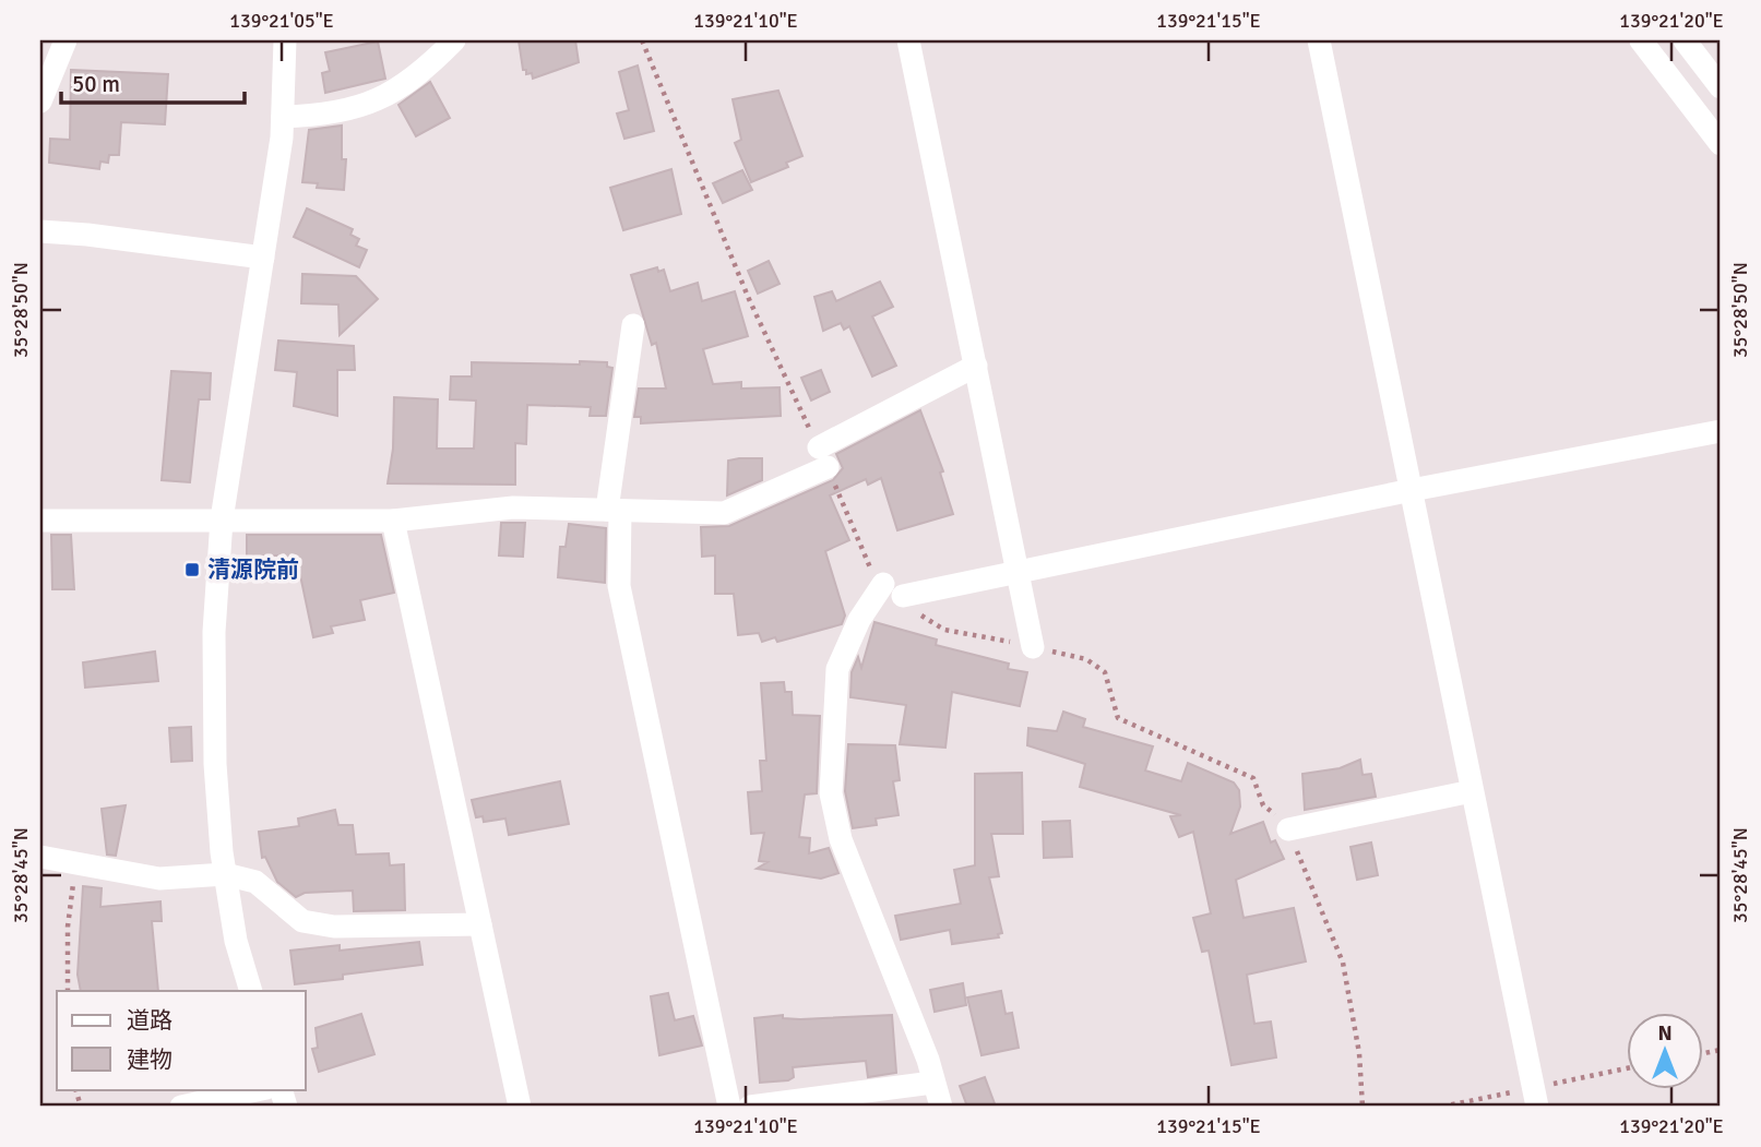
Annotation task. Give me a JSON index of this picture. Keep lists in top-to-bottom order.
{
  "places": {
    "transit": ["清源院前"]
  },
  "legend": ["道路", "建物"],
  "scale_bar": "50 m",
  "north": "top",
  "coordinates": [
    "139°21'05\"E",
    "139°21'10\"E",
    "139°21'15\"E",
    "139°21'20\"E",
    "35°28'50\"N",
    "35°28'45\"N"
  ]
}
